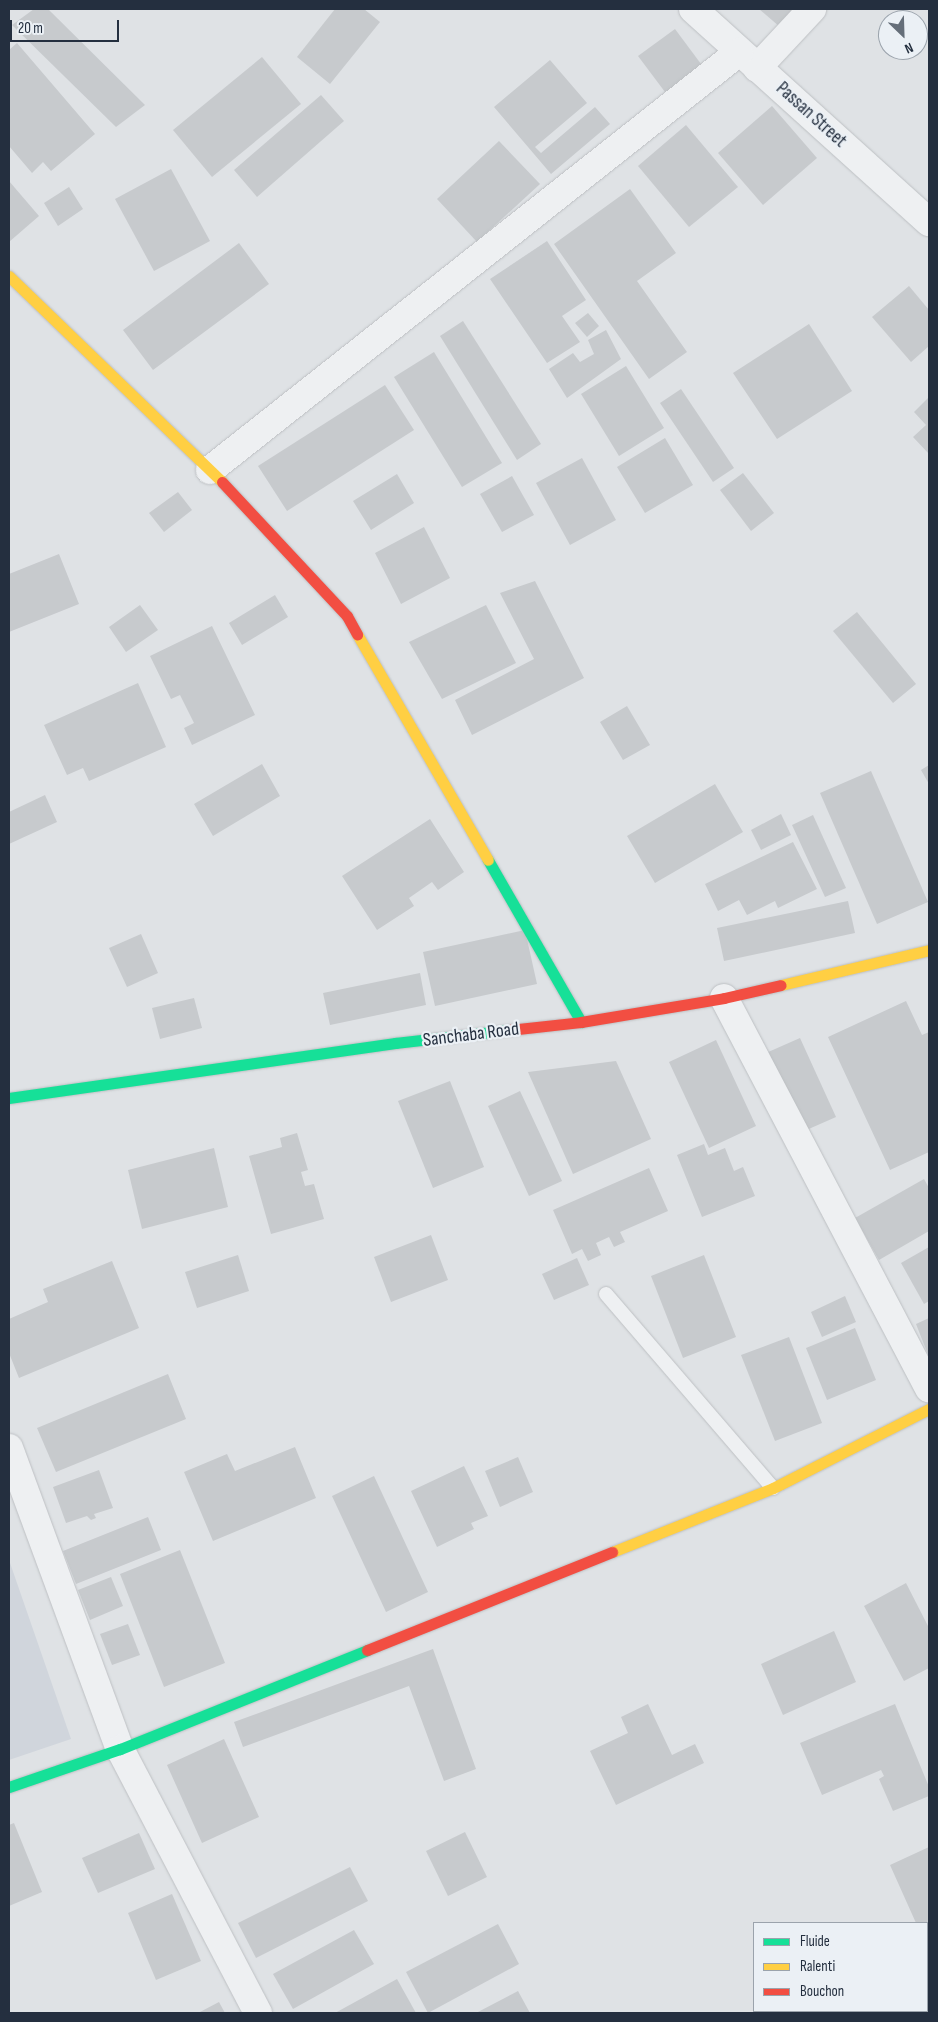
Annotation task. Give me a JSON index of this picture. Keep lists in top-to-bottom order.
{
  "streets": {
    "street": ["Passan Street", "Sanchaba Road"]
  },
  "legend": ["Fluide", "Ralenti", "Bouchon"],
  "scale_bar": "20 m",
  "north": "bottom right"
}
